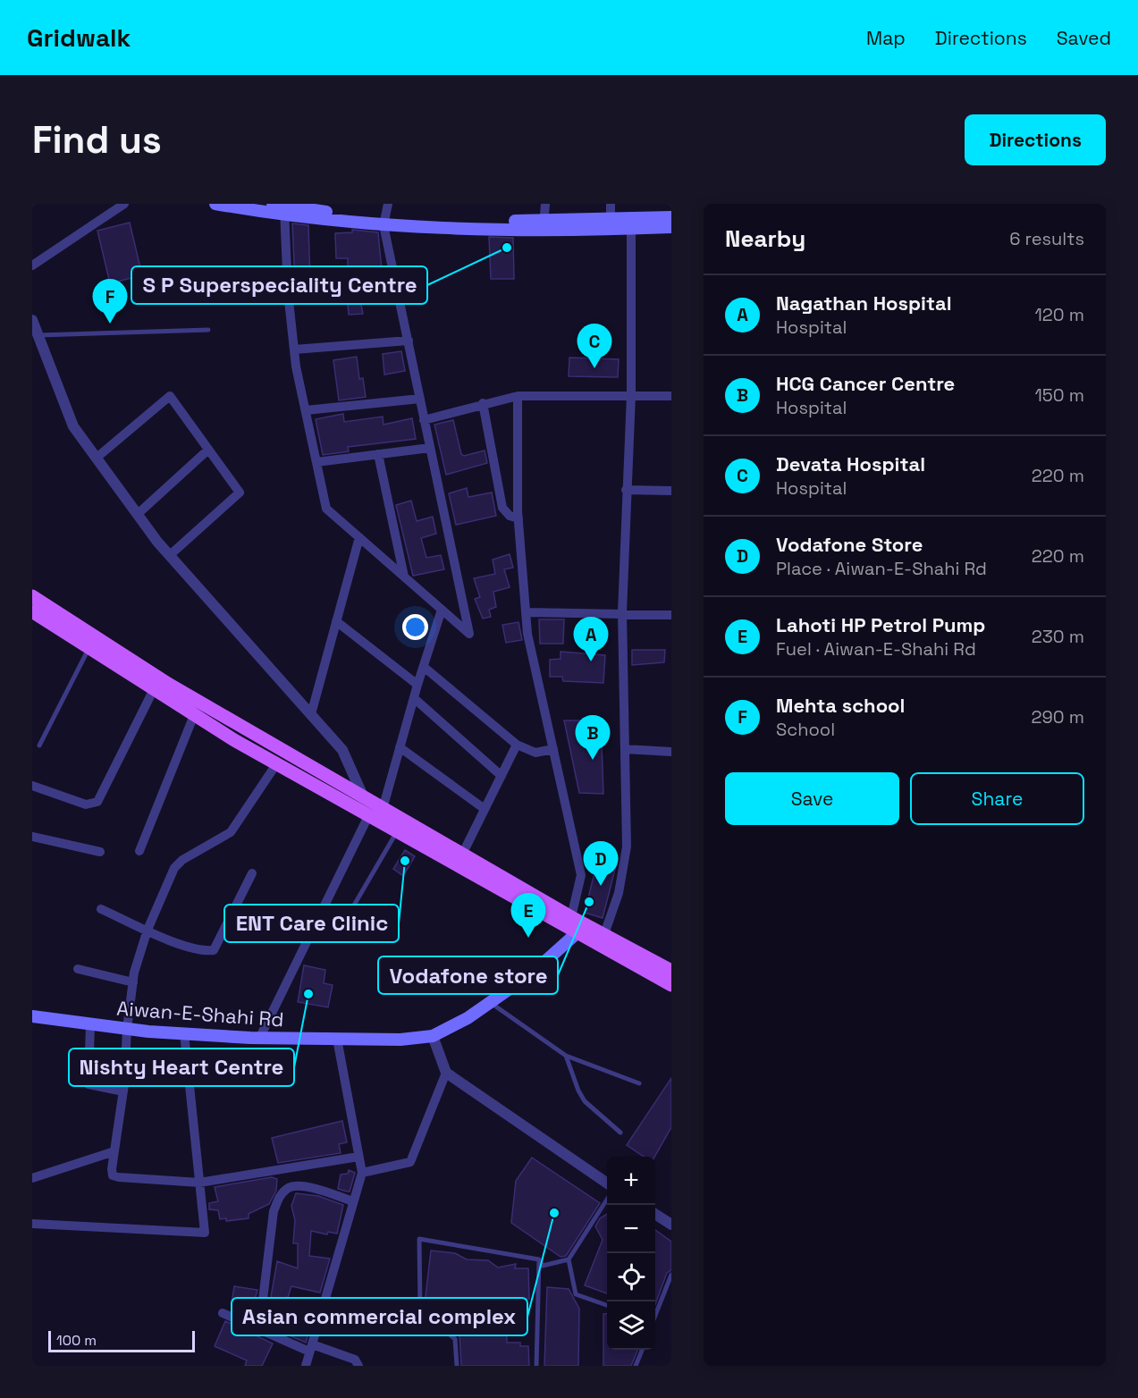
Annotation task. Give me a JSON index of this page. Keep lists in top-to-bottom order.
{
  "streets": {
    "main road": ["Aiwan-E-Shahi Rd"]
  },
  "places": [
    "S P Superspeciality Centre",
    "ENT Care Clinic",
    "Vodafone store",
    "Nishty Heart Centre",
    "Asian commercial complex"
  ],
  "scale_bar": "100 m",
  "page": {
    "header": "Gridwalk",
    "nav": ["Map", "Directions", "Saved"],
    "buttons": [
      "Directions",
      ["Save", "Share"]
    ],
    "title": "Find us",
    "heading": ["Nearby", "6 results"],
    "list": [
      {
        "mark": "A",
        "name": "Nagathan Hospital",
        "note": "Hospital",
        "value": "120 m"
      },
      {
        "mark": "B",
        "name": "HCG Cancer Centre",
        "note": "Hospital",
        "value": "150 m"
      },
      {
        "mark": "C",
        "name": "Devata Hospital",
        "note": "Hospital",
        "value": "220 m"
      },
      {
        "mark": "D",
        "name": "Vodafone Store",
        "note": "Place · Aiwan-E-Shahi Rd",
        "value": "220 m"
      },
      {
        "mark": "E",
        "name": "Lahoti HP Petrol Pump",
        "note": "Fuel · Aiwan-E-Shahi Rd",
        "value": "230 m"
      },
      {
        "mark": "F",
        "name": "Mehta school",
        "note": "School",
        "value": "290 m"
      }
    ],
    "pins": [
      "F",
      "C",
      "A",
      "B",
      "D",
      "E"
    ],
    "map_buttons": ["+", "−"],
    "scale": "100 m"
  }
}
